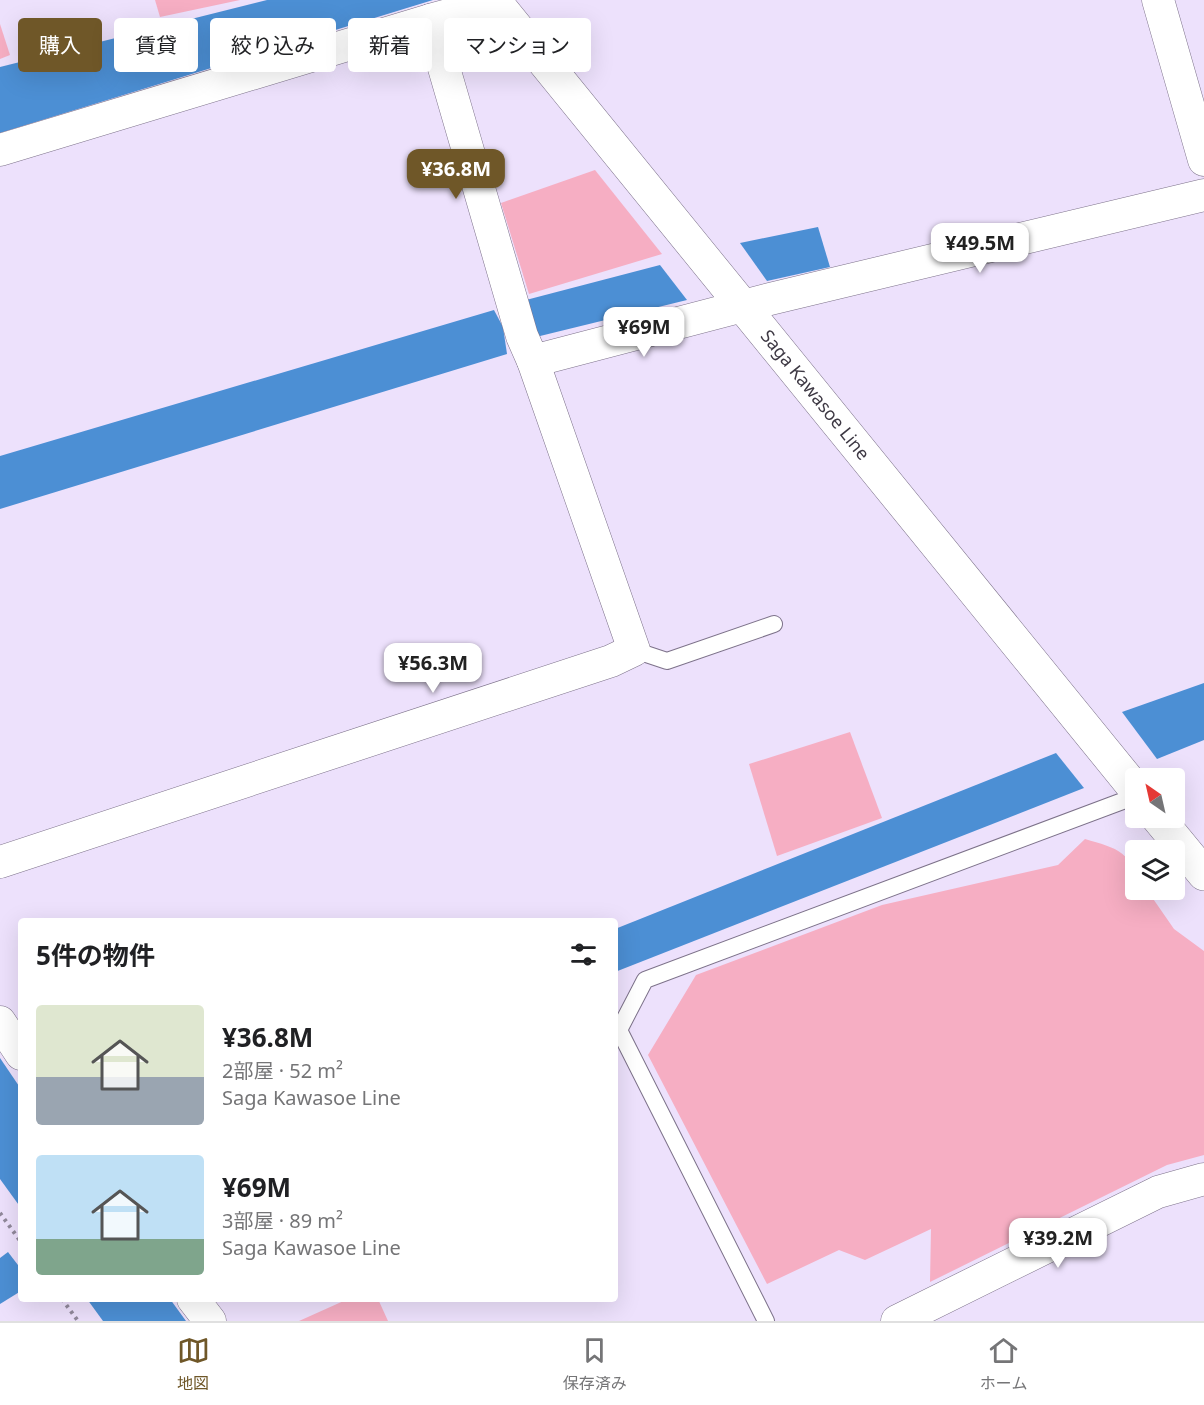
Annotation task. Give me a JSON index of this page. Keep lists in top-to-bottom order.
{
  "streets": {
    "main road": ["Saga Kawasoe Line"]
  },
  "north": "top left",
  "page": {
    "chip": [
      "購入",
      "賃貸",
      "絞り込み",
      "新着",
      "マンション"
    ],
    "price": [
      "¥36.8M",
      "¥49.5M",
      "¥69M",
      "¥56.3M",
      "¥39.2M"
    ],
    "heading": "5件の物件",
    "list": [
      {
        "name": "¥36.8M",
        "note": "2部屋 · 52 m² · Saga Kawasoe Line"
      },
      {
        "name": "¥69M",
        "note": "3部屋 · 89 m² · Saga Kawasoe Line"
      }
    ],
    "tabs": ["地図", "保存済み", "ホーム"]
  }
}
